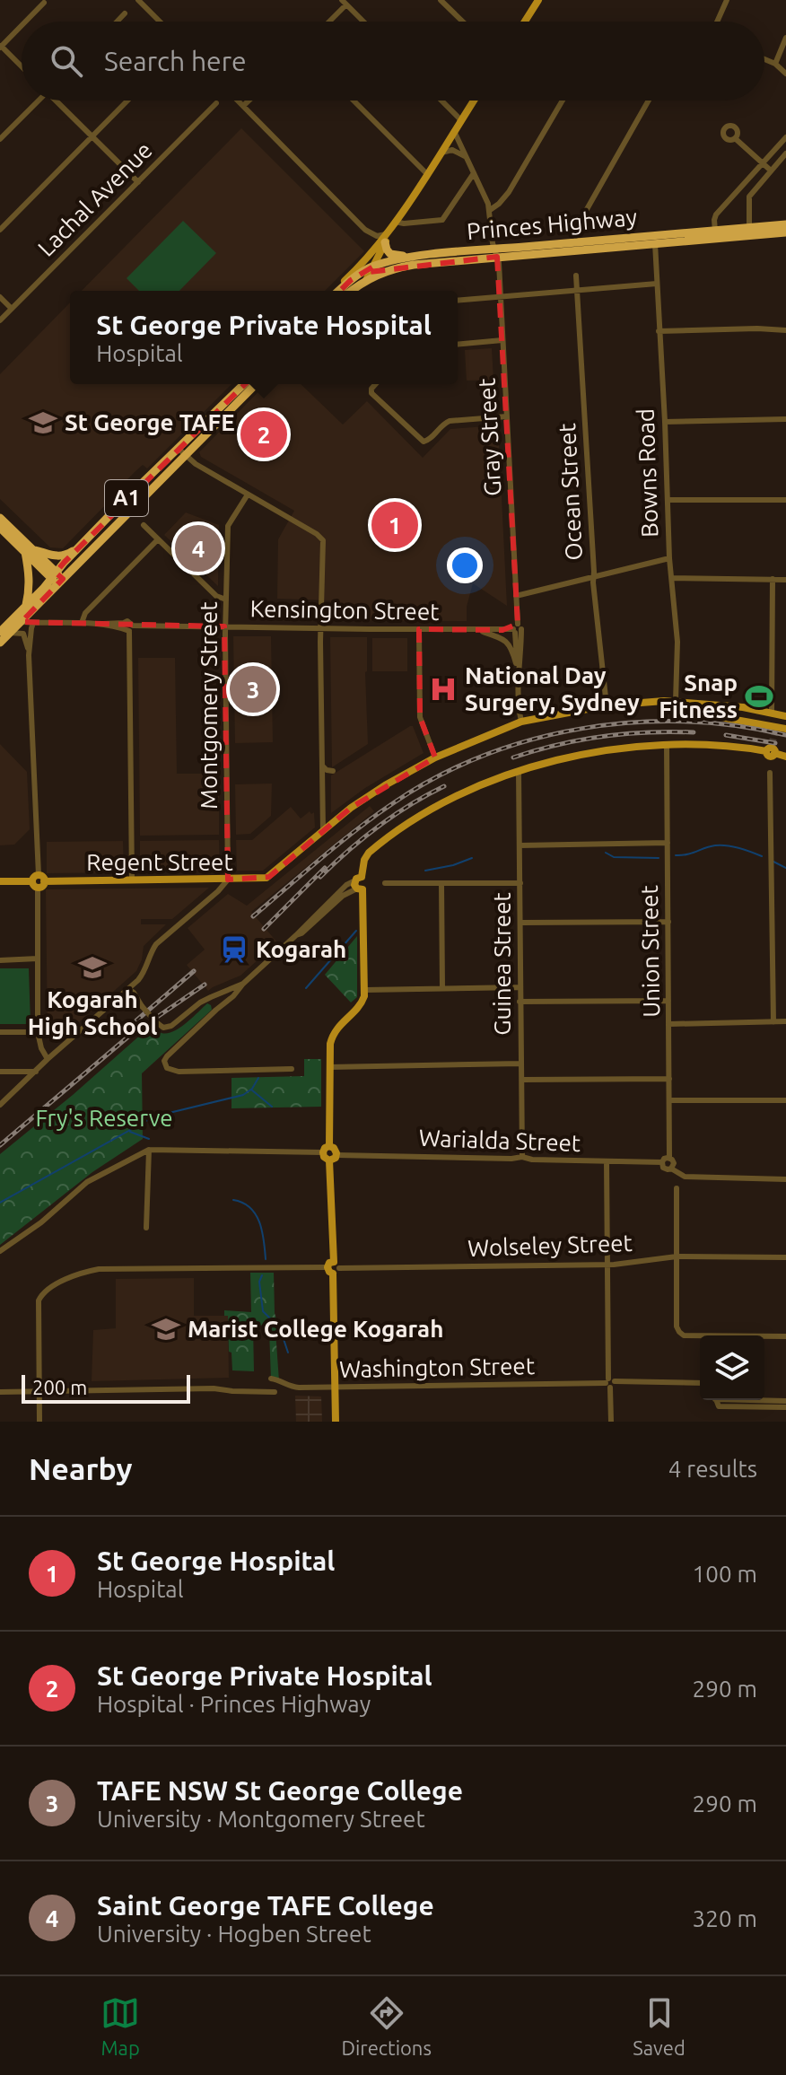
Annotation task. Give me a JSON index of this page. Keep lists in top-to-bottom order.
{
  "streets": {
    "highway": ["Princes Highway", "A1"],
    "main road": ["Regent Street"],
    "street": [
      "Lachal Avenue",
      "Gray Street",
      "Bowns Road",
      "Ocean Street",
      "Kensington Street",
      "Montgomery Street",
      "Union Street",
      "Guinea Street",
      "Warialda Street",
      "Wolseley Street",
      "Washington Street"
    ]
  },
  "crossings": [
    ["Princes Highway", "Gray Street"],
    ["Princes Highway", "Bowns Road"],
    ["Gray Street", "Kensington Street"],
    ["Kensington Street", "Montgomery Street"],
    ["Montgomery Street", "Regent Street"],
    ["Union Street", "Warialda Street"],
    ["Guinea Street", "Warialda Street"]
  ],
  "parks": ["Fry's Reserve"],
  "places": {
    "school or university": ["St George TAFE", "Kogarah High School", "Marist College Kogarah"],
    "hospital": ["National Day Surgery, Sydney"],
    "sports": ["Snap Fitness"],
    "station": ["Kogarah"]
  },
  "scale_bar": "200 m",
  "page": {
    "search": "Search here",
    "popup": ["St George Private Hospital", "Hospital"],
    "pins": [
      "2",
      "1",
      "4",
      "3"
    ],
    "scale": "200 m",
    "heading": ["Nearby", "4 results"],
    "list": [
      {
        "mark": "1",
        "name": "St George Hospital",
        "note": "Hospital",
        "value": "100 m"
      },
      {
        "mark": "2",
        "name": "St George Private Hospital",
        "note": "Hospital · Princes Highway",
        "value": "290 m"
      },
      {
        "mark": "3",
        "name": "TAFE NSW St George College",
        "note": "University · Montgomery Street",
        "value": "290 m"
      },
      {
        "mark": "4",
        "name": "Saint George TAFE College",
        "note": "University · Hogben Street",
        "value": "320 m"
      }
    ],
    "nav": ["Map", "Directions", "Saved"]
  }
}
